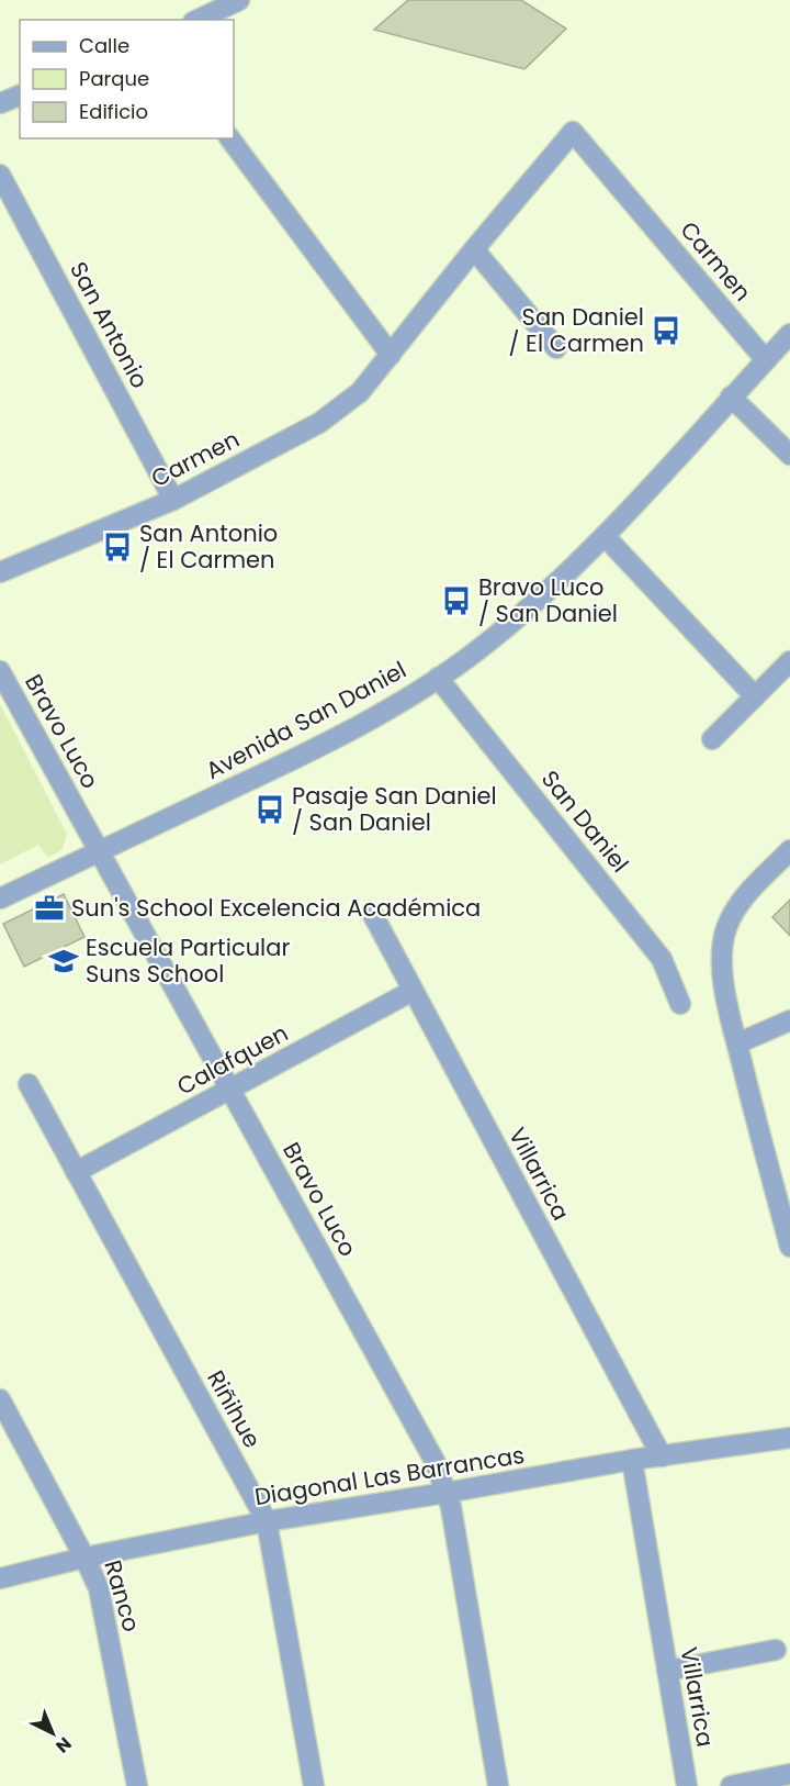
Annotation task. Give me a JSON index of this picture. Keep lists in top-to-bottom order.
{
  "streets": {
    "street": [
      "Carmen",
      "San Antonio",
      "Avenida San Daniel",
      "Bravo Luco",
      "San Daniel",
      "Calafquen",
      "Villarrica",
      "Riñihue",
      "Diagonal Las Barrancas",
      "Ranco"
    ]
  },
  "crossings": [
    ["Carmen", "San Antonio"],
    ["Carmen", "Avenida San Daniel"],
    ["Avenida San Daniel", "Bravo Luco"],
    ["Avenida San Daniel", "San Daniel"],
    ["Bravo Luco", "Calafquen"],
    ["Bravo Luco", "Diagonal Las Barrancas"],
    ["Calafquen", "Villarrica"],
    ["Calafquen", "Riñihue"],
    ["Villarrica", "Diagonal Las Barrancas"],
    ["Riñihue", "Diagonal Las Barrancas"],
    ["Diagonal Las Barrancas", "Ranco"]
  ],
  "places": {
    "bus stop": [
      "San Daniel / El Carmen",
      "San Antonio / El Carmen",
      "Bravo Luco / San Daniel",
      "Pasaje San Daniel / San Daniel"
    ],
    "office": ["Sun's School Excelencia Académica"],
    "school or university": ["Escuela Particular Suns School"]
  },
  "legend": ["Calle", "Parque", "Edificio"],
  "north": "bottom right"
}
